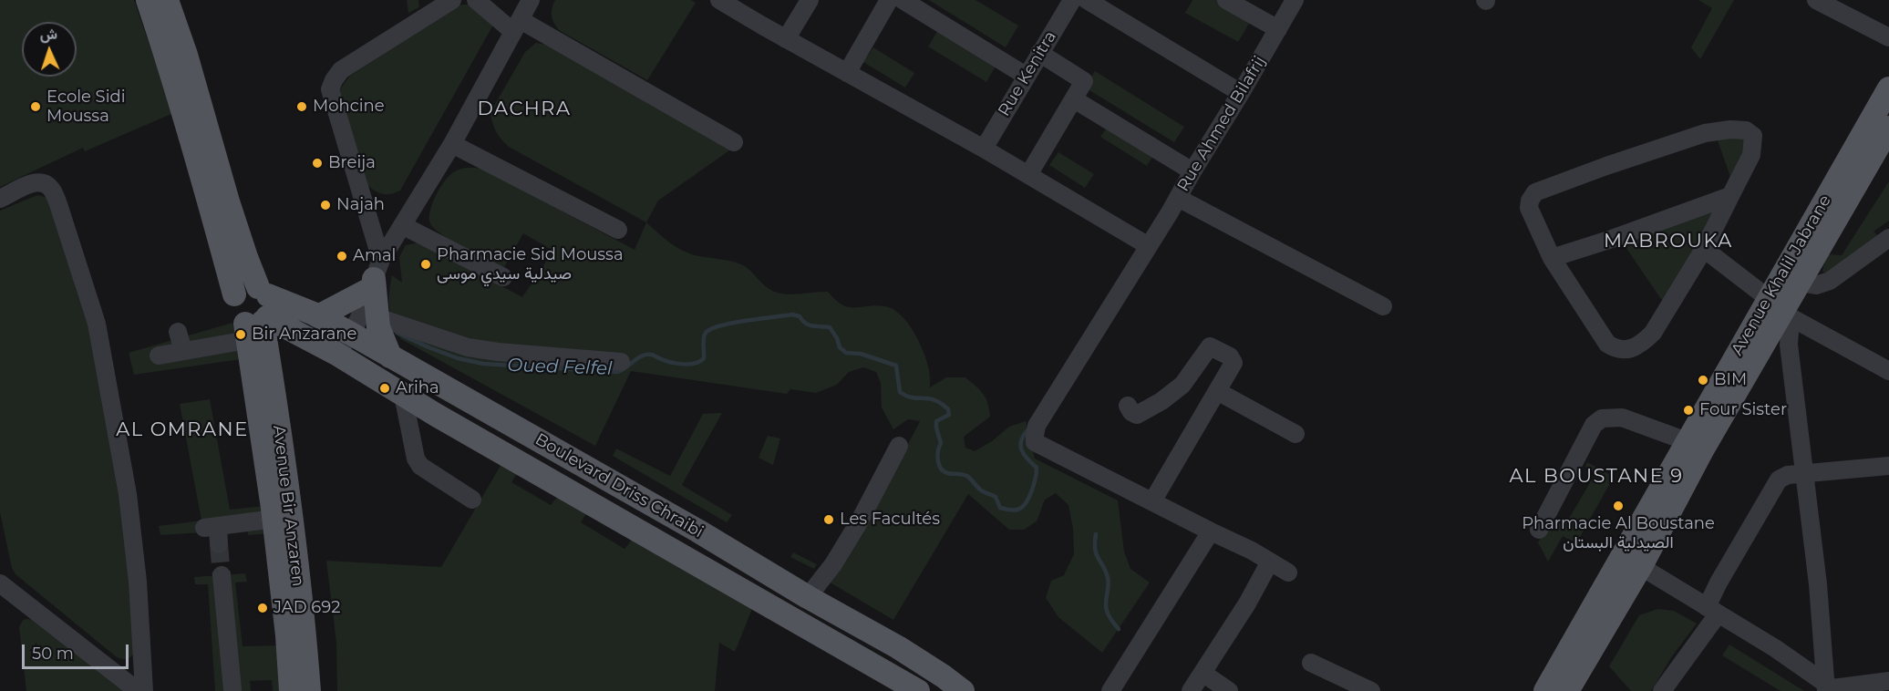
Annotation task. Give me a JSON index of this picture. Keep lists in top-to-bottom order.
{
  "streets": {
    "main road": ["Avenue Khalil Jabrane", "Boulevard Driss Chraibi", "Avenue Bir Anzaren"],
    "street": ["Rue Kenitra", "Rue Ahmed Bilafrij"]
  },
  "crossings": [
    ["Boulevard Driss Chraibi", "Avenue Bir Anzaren"]
  ],
  "districts": [
    "DACHRA",
    "MABROUKA",
    "AL OMRANE",
    "AL BOUSTANE 9"
  ],
  "water": ["Oued Felfel"],
  "places": [
    "Ecole Sidi Moussa",
    "Mohcine",
    "Breija",
    "Najah",
    "Amal",
    "Pharmacie Sid Moussa صيدلية سيدي موسى",
    "Bir Anzarane",
    "BIM",
    "Ariha",
    "Four Sister",
    "Pharmacie Al Boustane الصيدلية البستان",
    "Les Facultés",
    "JAD 692"
  ],
  "scale_bar": "50 m",
  "north": "top"
}
